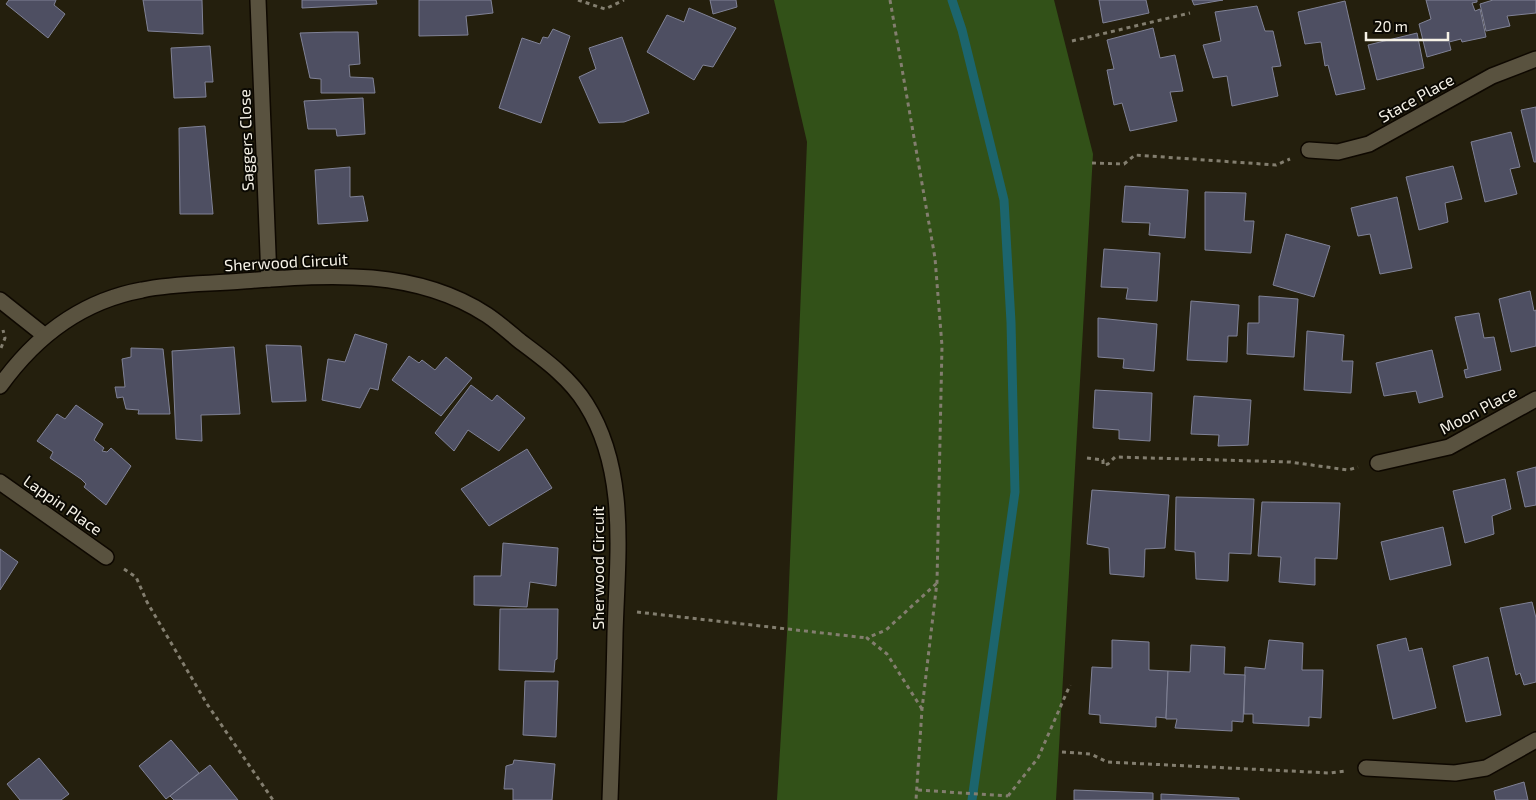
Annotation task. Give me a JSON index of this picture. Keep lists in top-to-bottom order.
{
  "streets": {
    "street": [
      "Stace Place",
      "Saggers Close",
      "Sherwood Circuit",
      "Moon Place",
      "Lappin Place"
    ]
  },
  "crossings": [
    ["Saggers Close", "Sherwood Circuit"]
  ],
  "scale_bar": "20 m"
}
